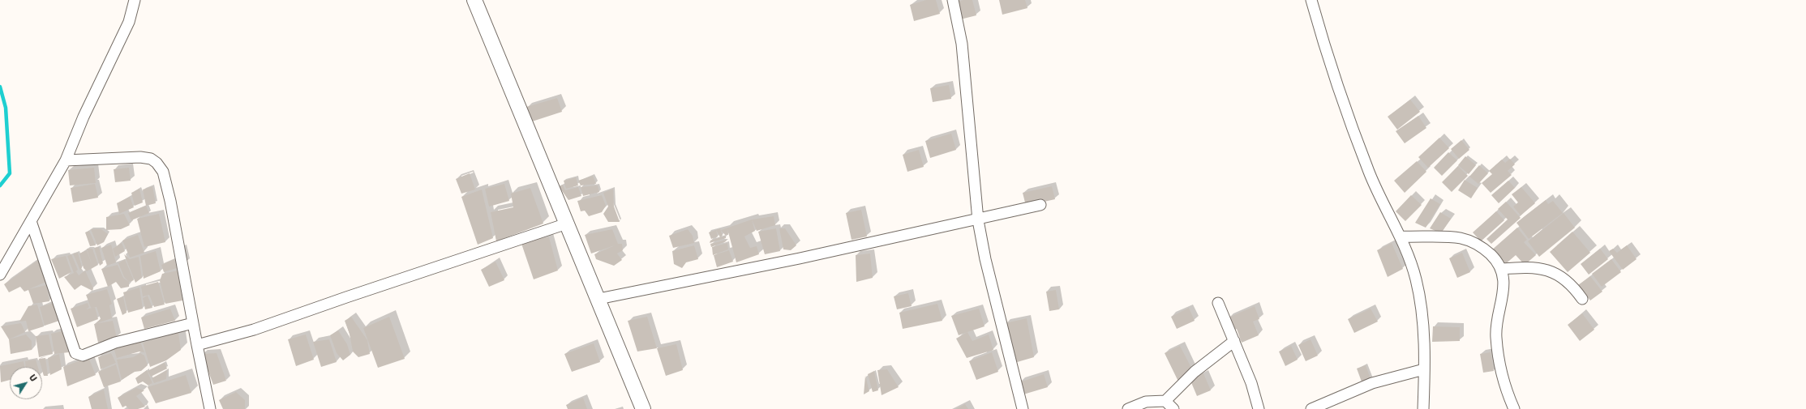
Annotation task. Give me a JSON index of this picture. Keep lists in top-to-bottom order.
{
  "north": "top right"
}
